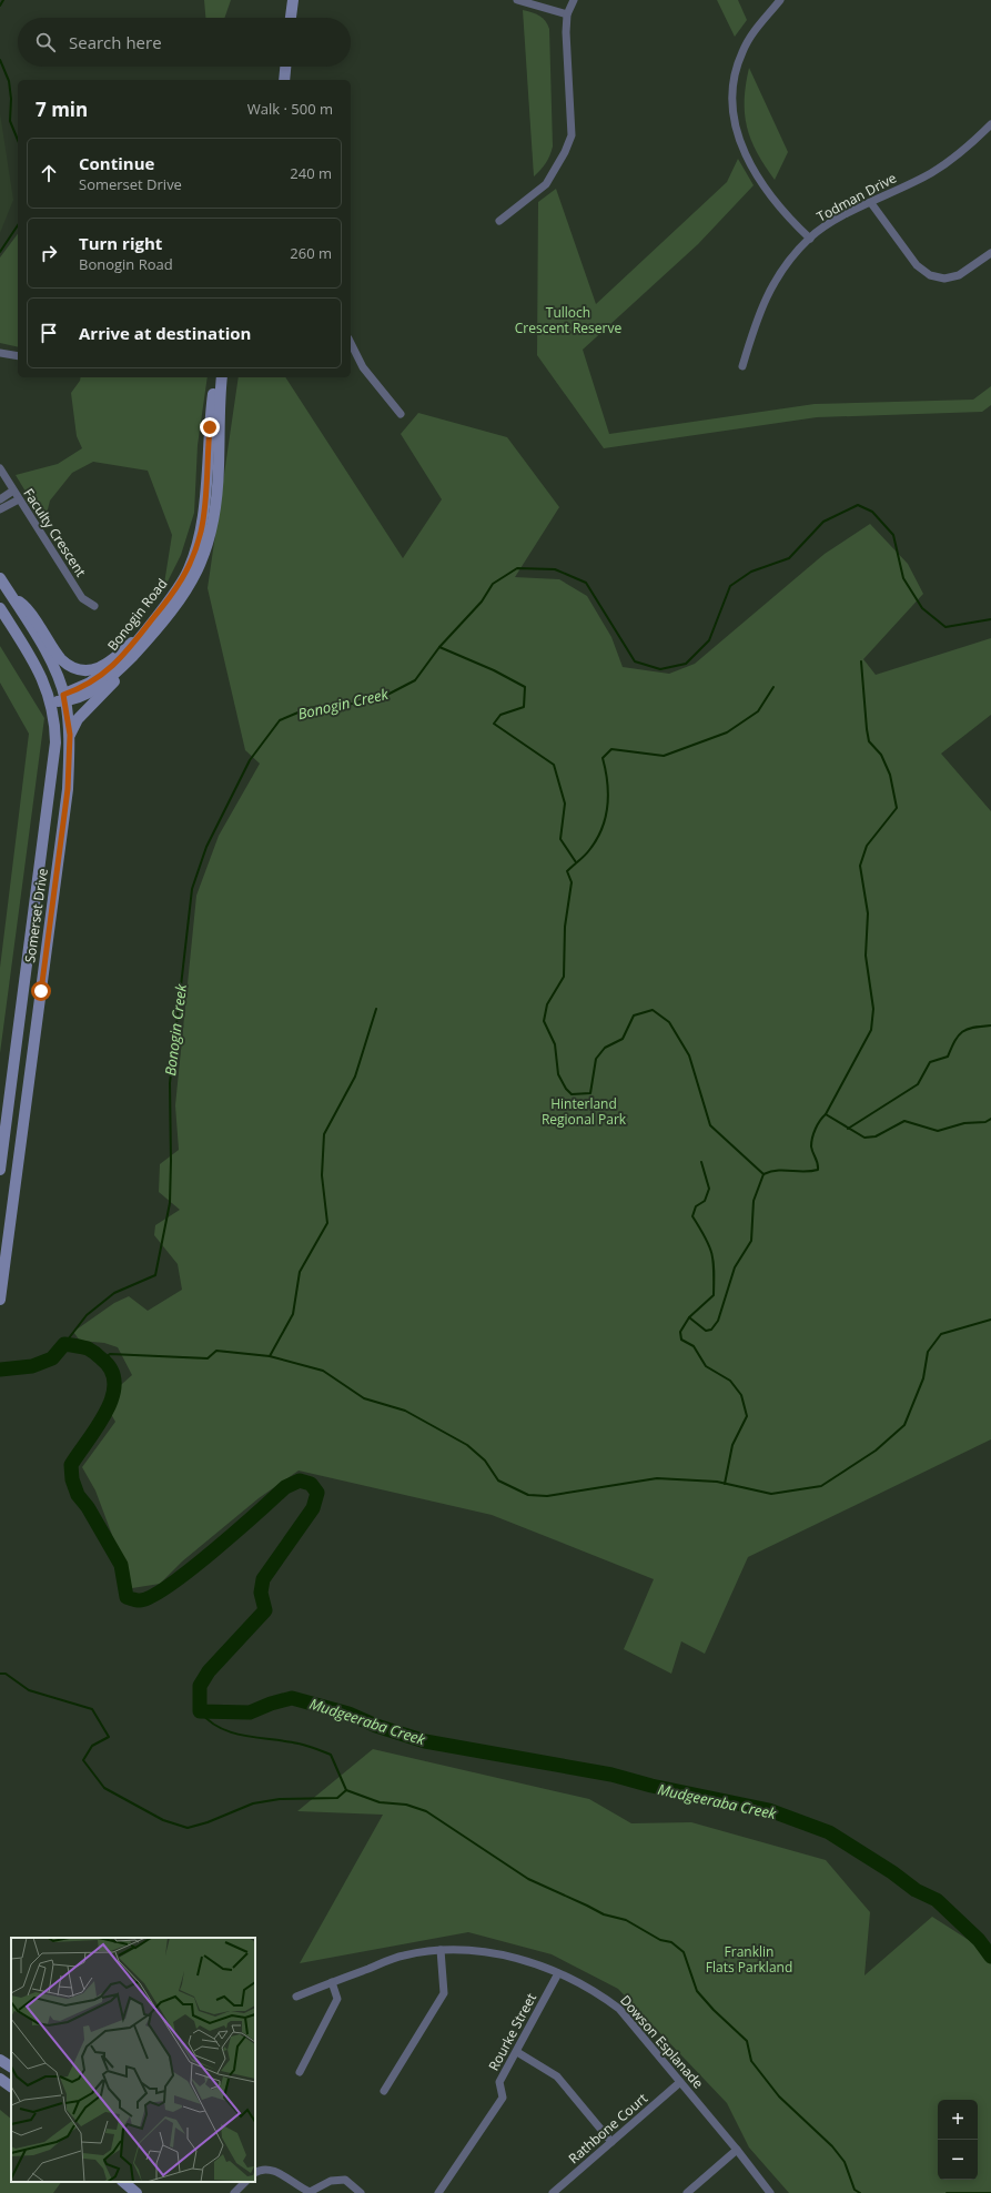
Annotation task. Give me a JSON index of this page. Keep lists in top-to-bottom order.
{
  "streets": {
    "main road": ["Bonogin Road", "Somerset Drive"],
    "street": [
      "Todman Drive",
      "Faculty Crescent",
      "Rourke Street",
      "Dowson Esplanade",
      "Rathbone Court"
    ]
  },
  "crossings": [
    ["Bonogin Road", "Somerset Drive"],
    ["Rourke Street", "Dowson Esplanade"],
    ["Dowson Esplanade", "Rathbone Court"]
  ],
  "water": ["Bonogin Creek", "Mudgeeraba Creek"],
  "parks": ["Tulloch Crescent Reserve", "Hinterland Regional Park", "Franklin Flats Parkland"],
  "page": {
    "search": "Search here",
    "heading": ["7 min", "Walk · 500 m"],
    "list": [
      ["Continue", "Somerset Drive", "240 m"],
      ["Turn right", "Bonogin Road", "260 m"],
      "Arrive at destination"
    ],
    "map_buttons": ["+", "−"]
  }
}
